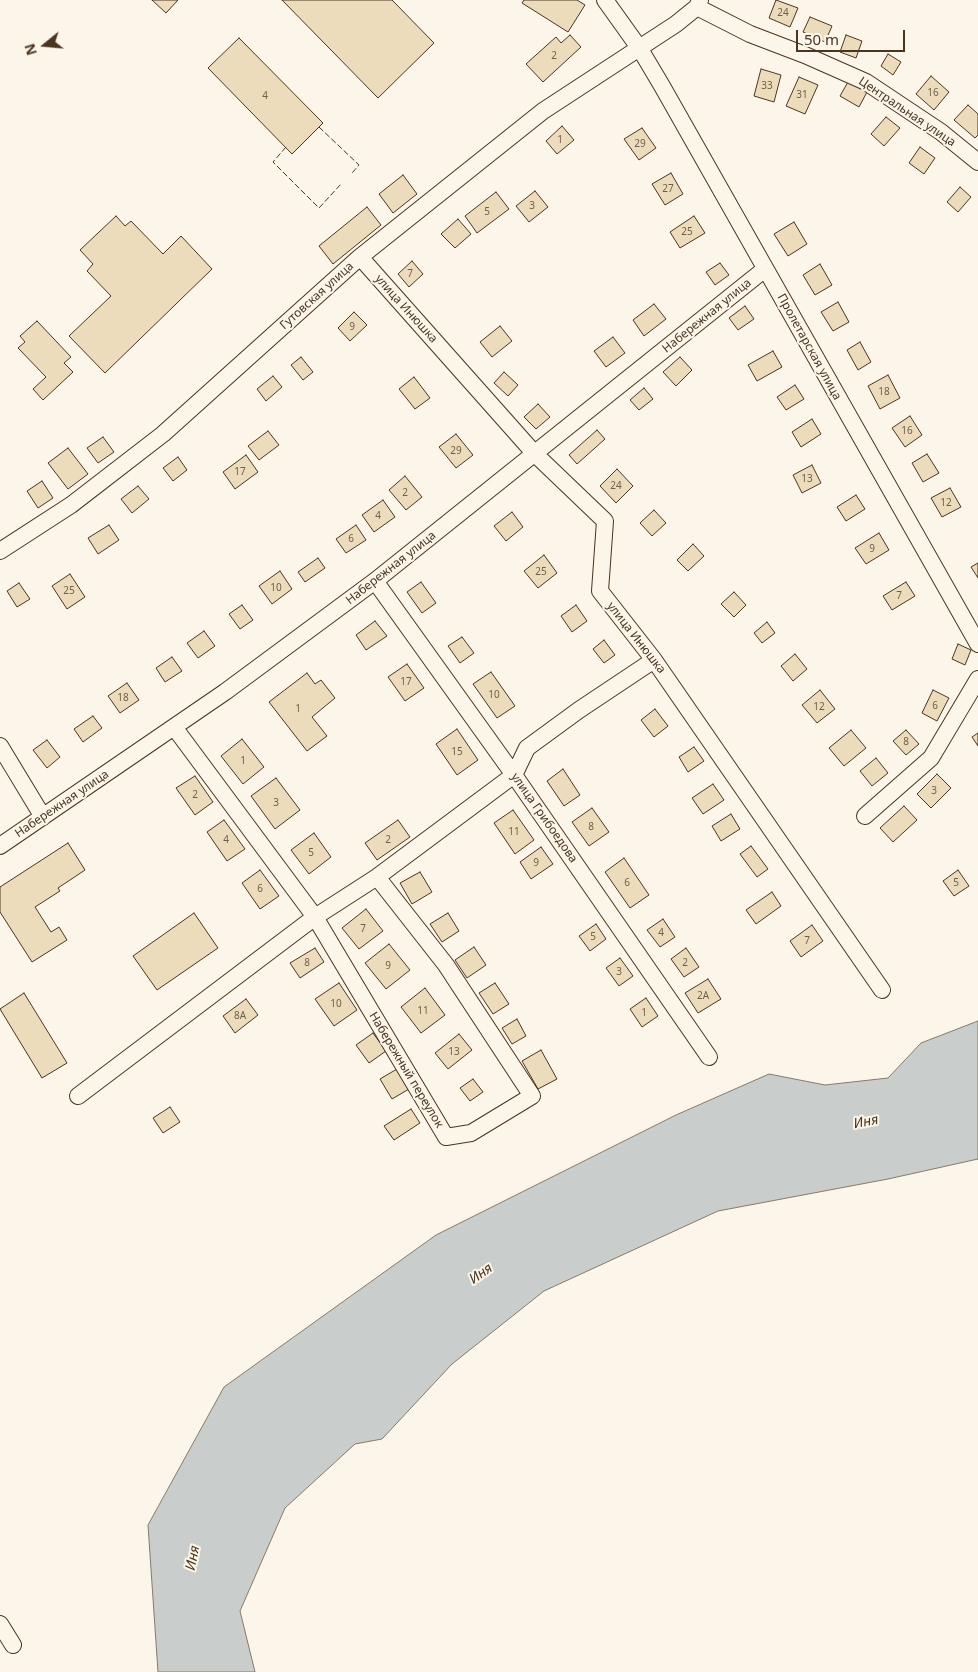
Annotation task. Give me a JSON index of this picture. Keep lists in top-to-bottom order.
{
  "streets": {
    "street": [
      "Центральная улица",
      "Гутовская улица",
      "улица Инюшка",
      "Набережная улица",
      "Пролетарская улица",
      "улица Грибоедова",
      "Набережный переулок"
    ]
  },
  "crossings": [
    ["Центральная улица", "Гутовская улица"],
    ["Гутовская улица", "улица Инюшка"],
    ["Гутовская улица", "Пролетарская улица"],
    ["улица Инюшка", "Набережная улица"],
    ["Набережная улица", "Пролетарская улица"],
    ["Набережная улица", "улица Грибоедова"],
    ["Набережная улица", "Набережный переулок"]
  ],
  "water": ["Иня"],
  "house_numbers": [
    "24",
    "2",
    "33",
    "16",
    "31",
    "4",
    "1",
    "29",
    "27",
    "3",
    "5",
    "25",
    "7",
    "9",
    "18",
    "16",
    "29",
    "17",
    "13",
    "24",
    "2",
    "12",
    "4",
    "6",
    "9",
    "25",
    "10",
    "25",
    "7",
    "17",
    "10",
    "18",
    "6",
    "12",
    "1",
    "8",
    "15",
    "1",
    "3",
    "2",
    "3",
    "8",
    "11",
    "4",
    "2",
    "5",
    "9",
    "6",
    "5",
    "6",
    "7",
    "4",
    "5",
    "7",
    "8",
    "2",
    "9",
    "3",
    "2А",
    "10",
    "11",
    "1",
    "8А",
    "13"
  ],
  "scale_bar": "50 m",
  "north": "left"
}
